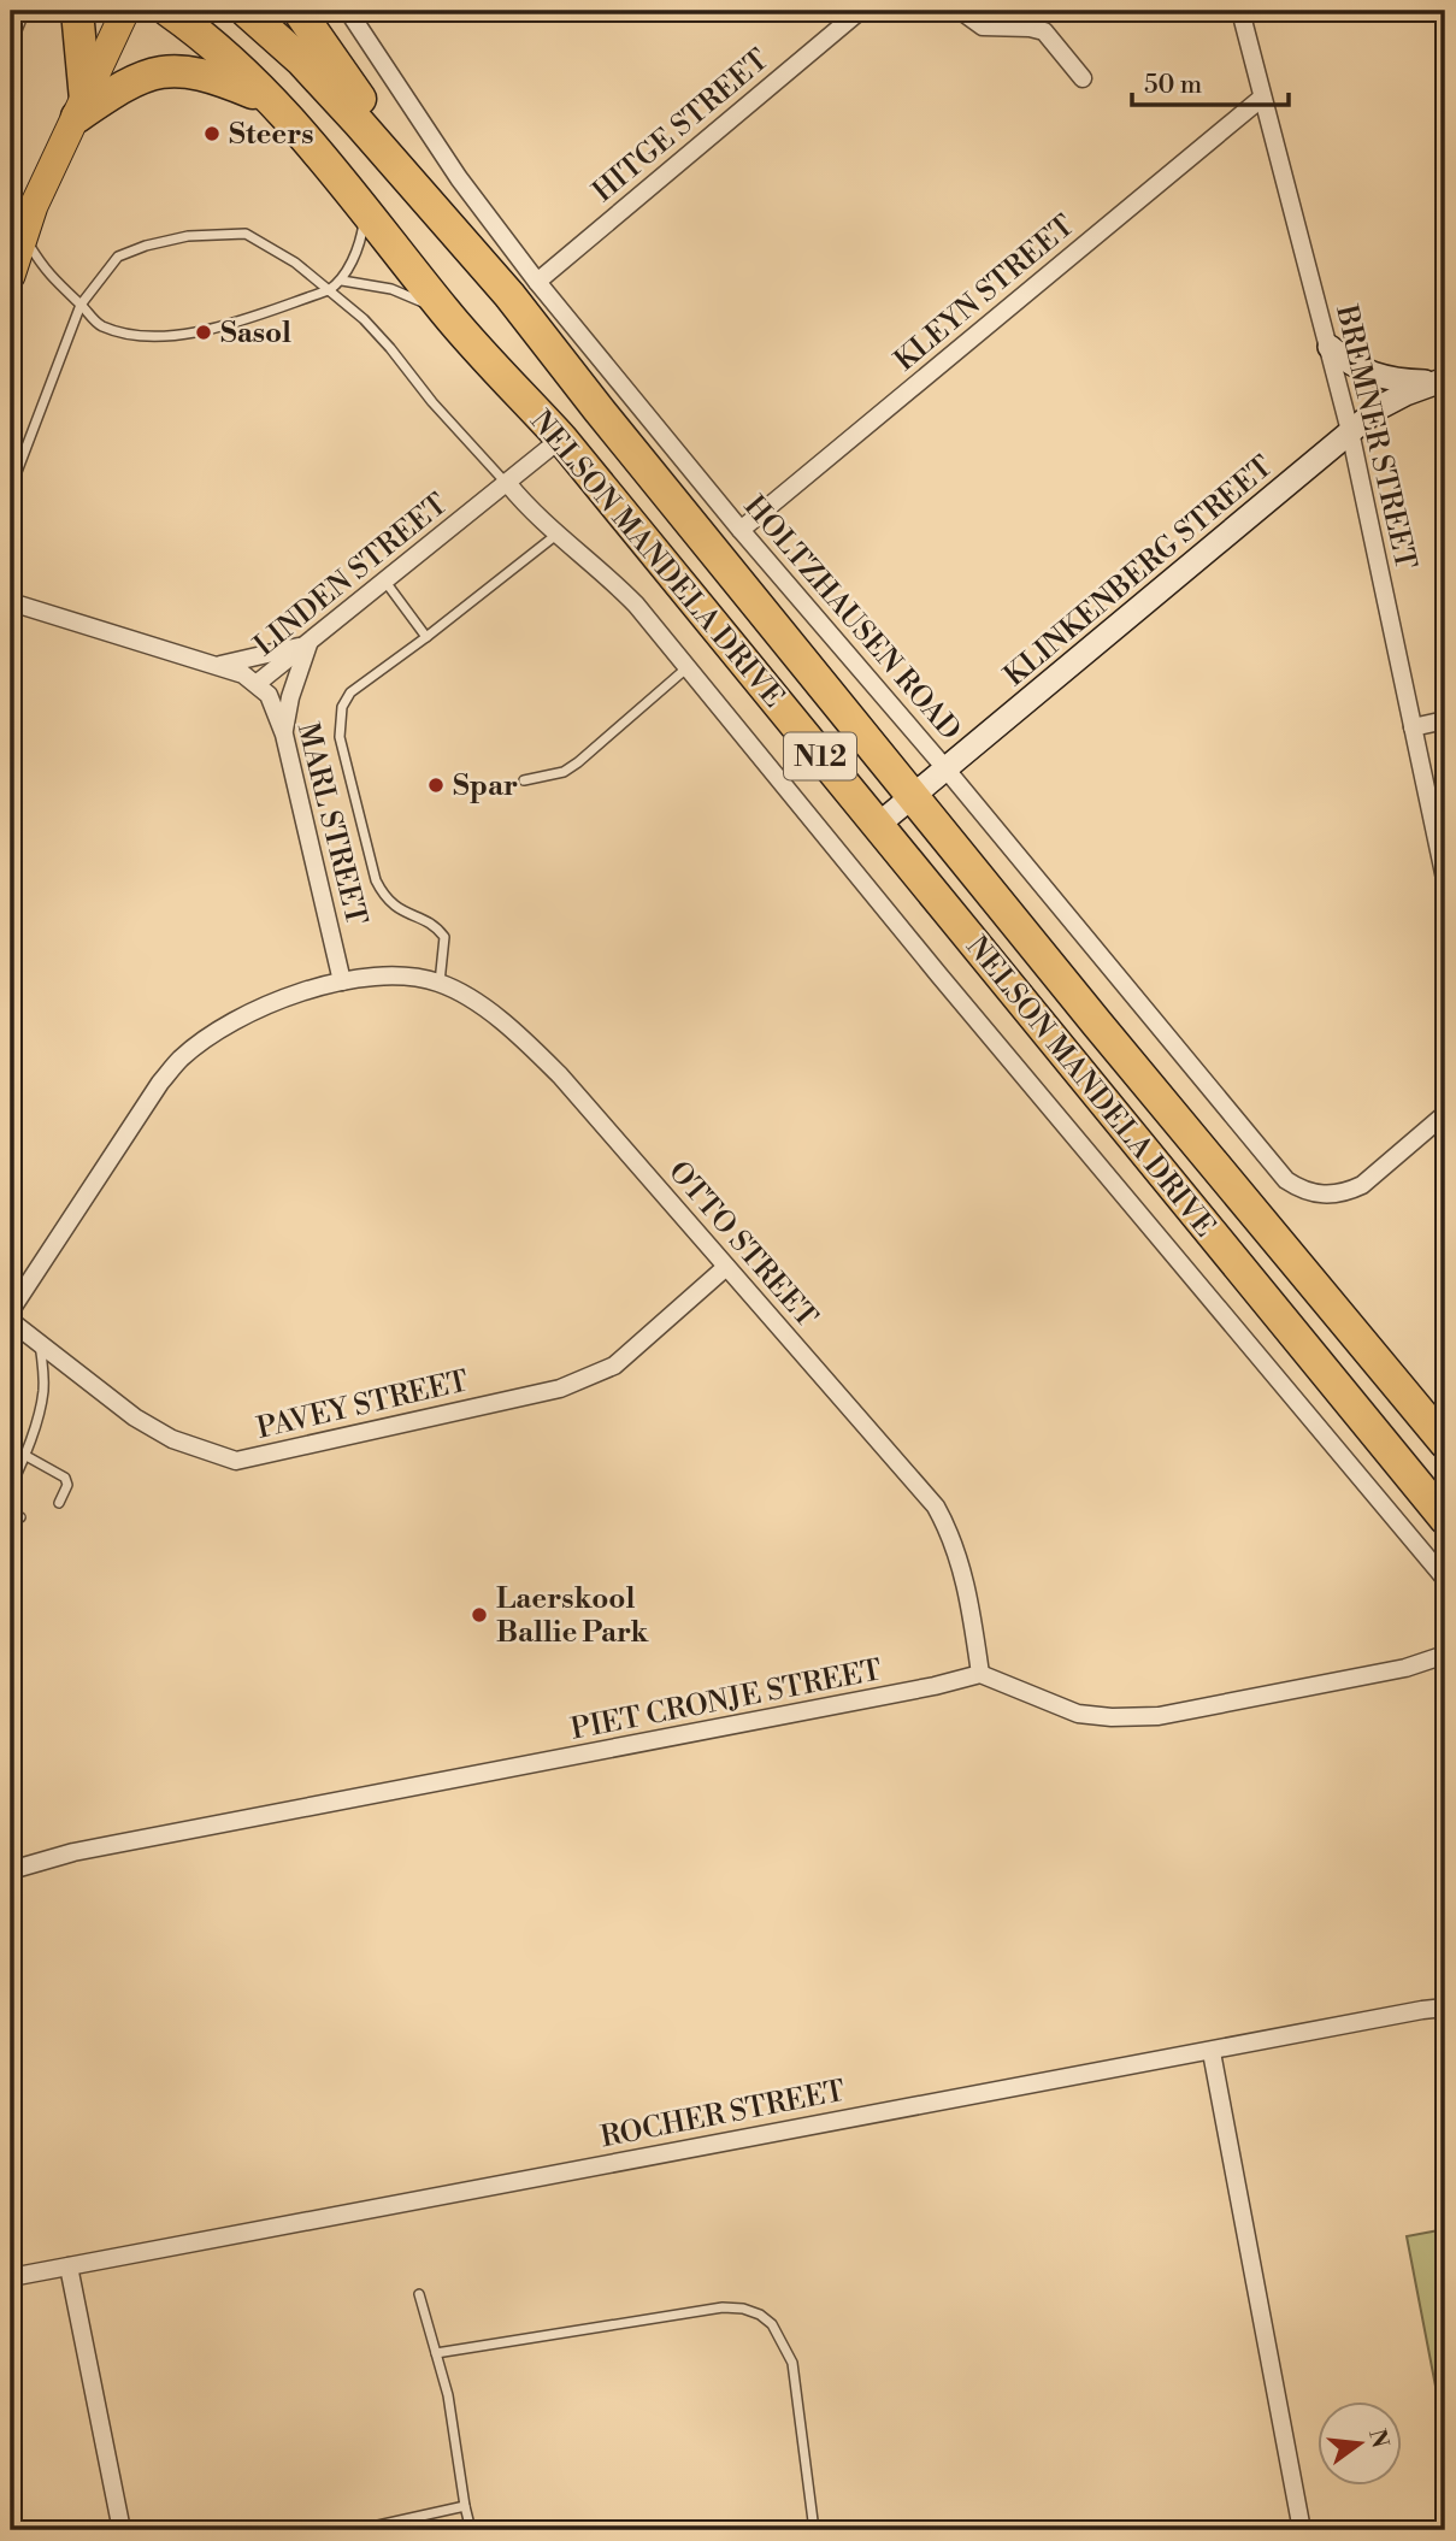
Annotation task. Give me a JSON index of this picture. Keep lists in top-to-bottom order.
{
  "streets": {
    "highway": ["NELSON MANDELA DRIVE", "N12"],
    "street": [
      "HITGE STREET",
      "KLEYN STREET",
      "BREMNER STREET",
      "KLINKENBERG STREET",
      "LINDEN STREET",
      "HOLTZHAUSEN ROAD",
      "MARL STREET",
      "OTTO STREET",
      "PAVEY STREET",
      "PIET CRONJE STREET",
      "ROCHER STREET"
    ]
  },
  "crossings": [
    ["HITGE STREET", "HOLTZHAUSEN ROAD"],
    ["KLEYN STREET", "BREMNER STREET"],
    ["KLEYN STREET", "HOLTZHAUSEN ROAD"],
    ["BREMNER STREET", "KLINKENBERG STREET"],
    ["NELSON MANDELA DRIVE", "KLINKENBERG STREET"],
    ["NELSON MANDELA DRIVE", "LINDEN STREET"],
    ["KLINKENBERG STREET", "HOLTZHAUSEN ROAD"],
    ["LINDEN STREET", "MARL STREET"],
    ["MARL STREET", "OTTO STREET"],
    ["OTTO STREET", "PAVEY STREET"],
    ["OTTO STREET", "PIET CRONJE STREET"]
  ],
  "places": [
    "Steers",
    "Sasol",
    "Spar",
    "Laerskool Ballie Park"
  ],
  "scale_bar": "50 m",
  "north": "right"
}
